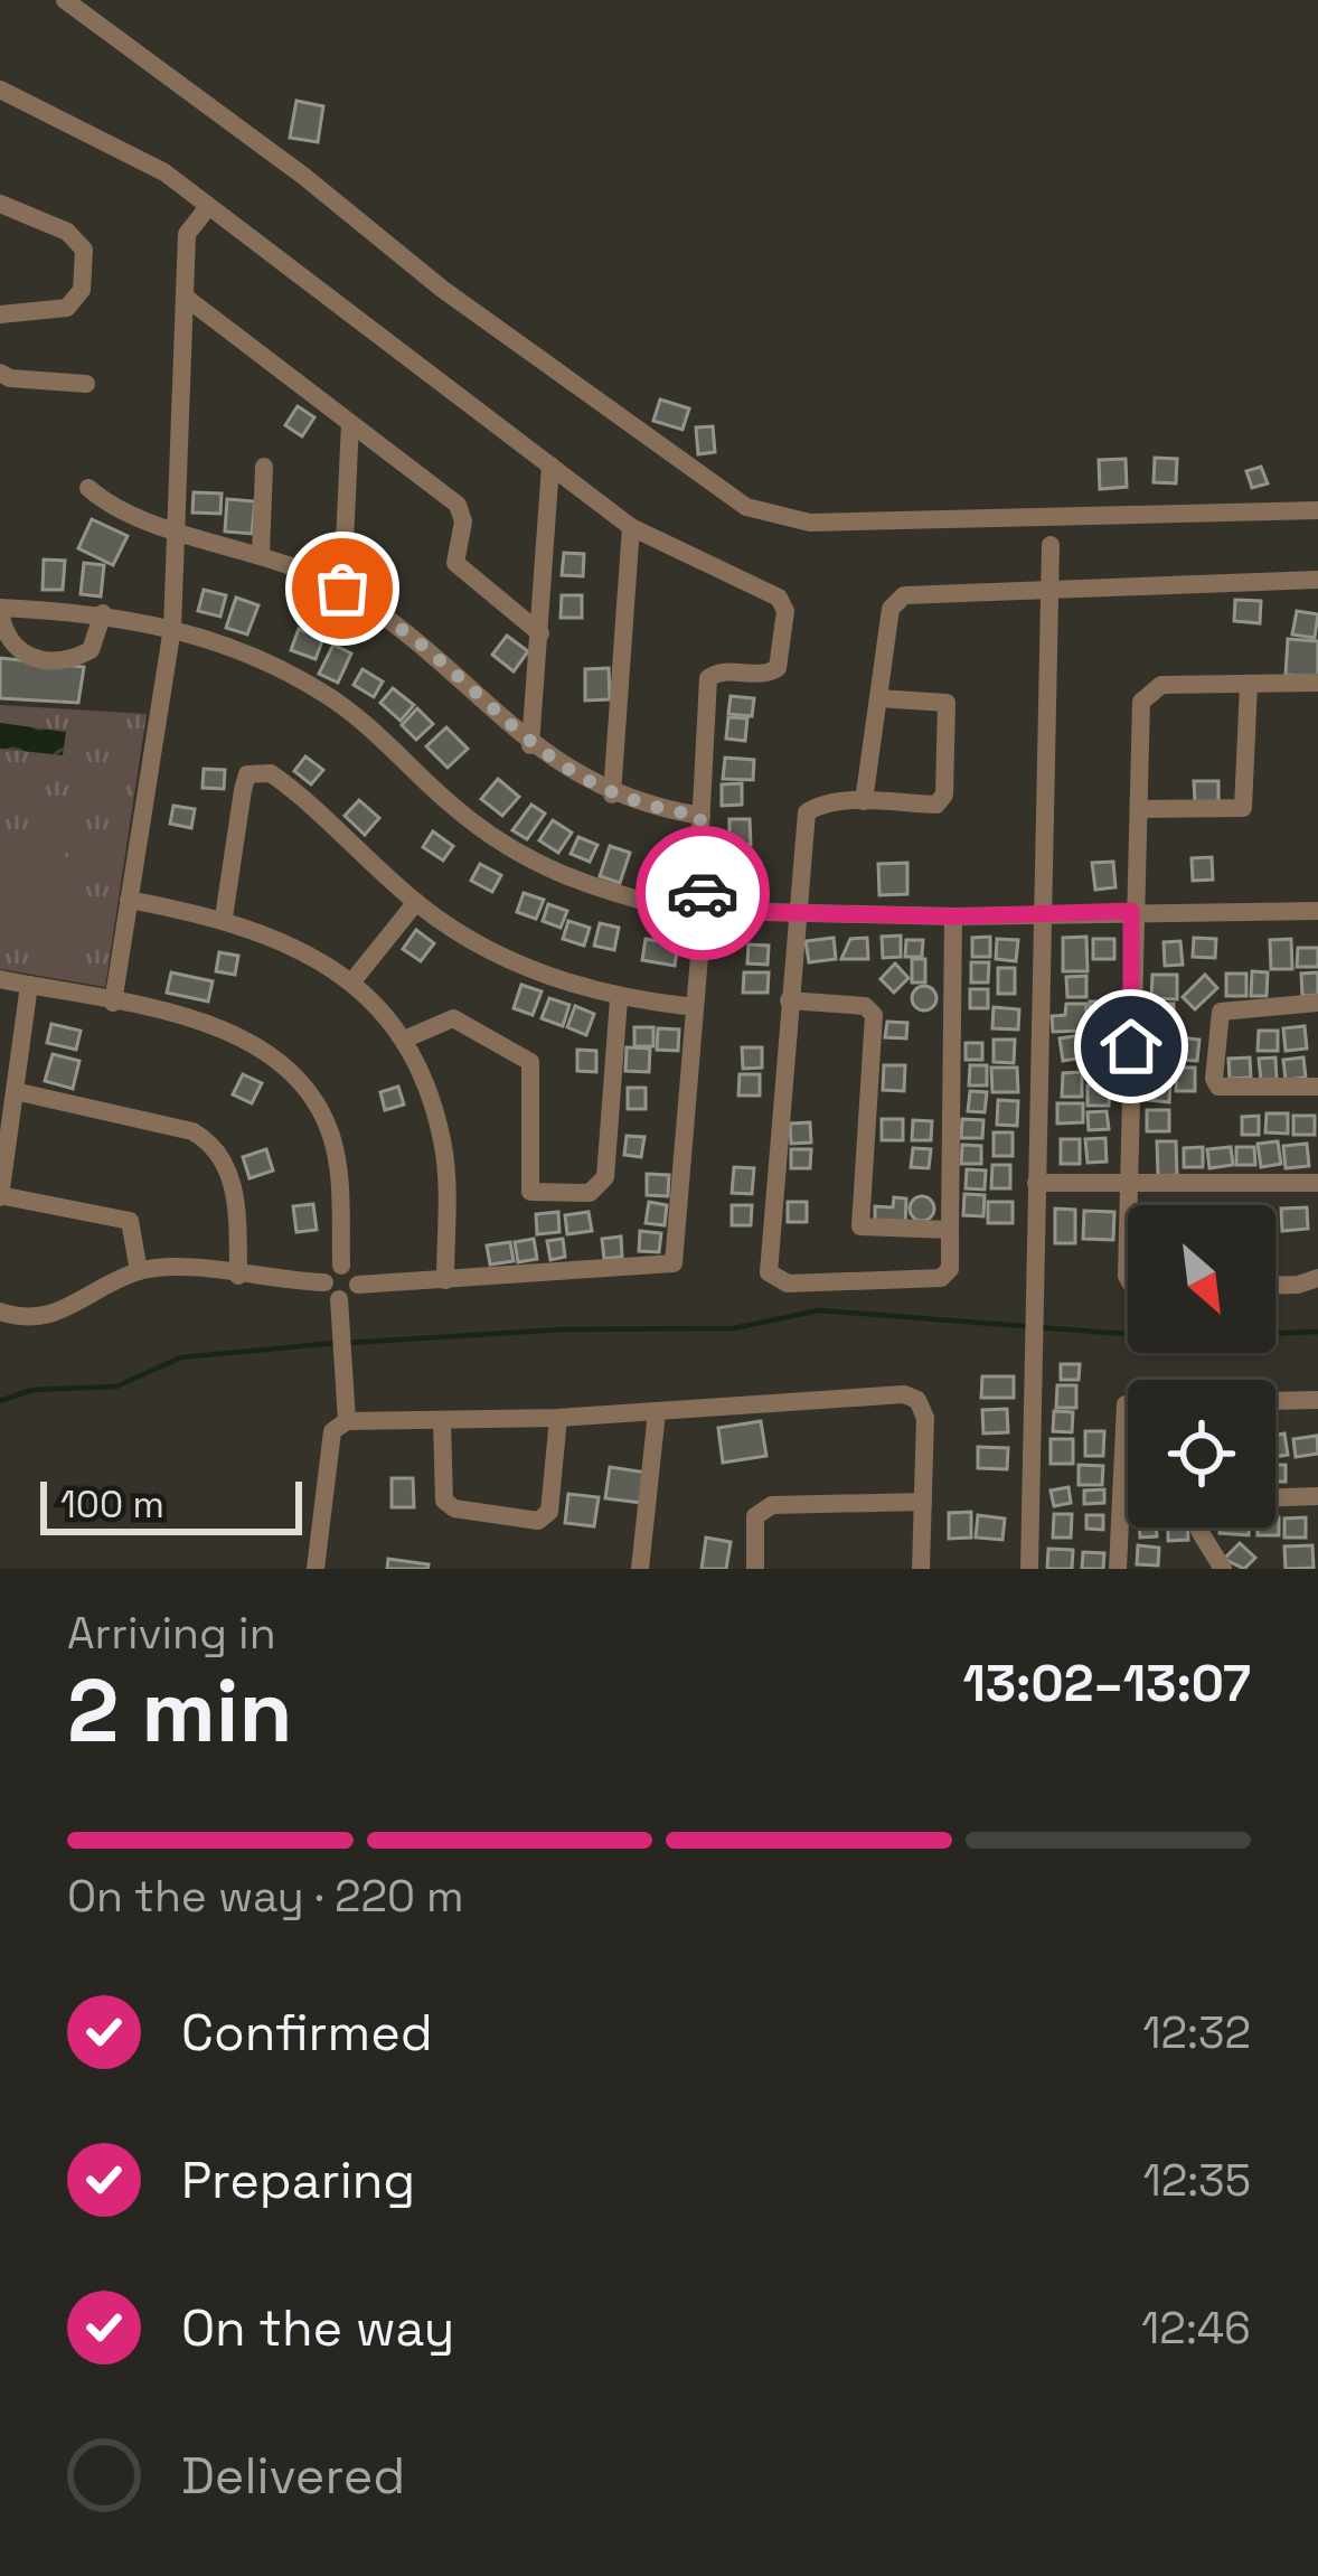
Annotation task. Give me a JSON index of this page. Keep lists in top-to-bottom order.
{
  "scale_bar": "100 m",
  "north": "bottom right",
  "page": {
    "scale": "100 m",
    "heading": ["2 min", "Arriving in", "13:02–13:07"],
    "bar": "On the way · 220 m",
    "list": [
      ["Confirmed", "12:32"],
      ["Preparing", "12:35"],
      ["On the way", "12:46"],
      "Delivered"
    ]
  }
}
